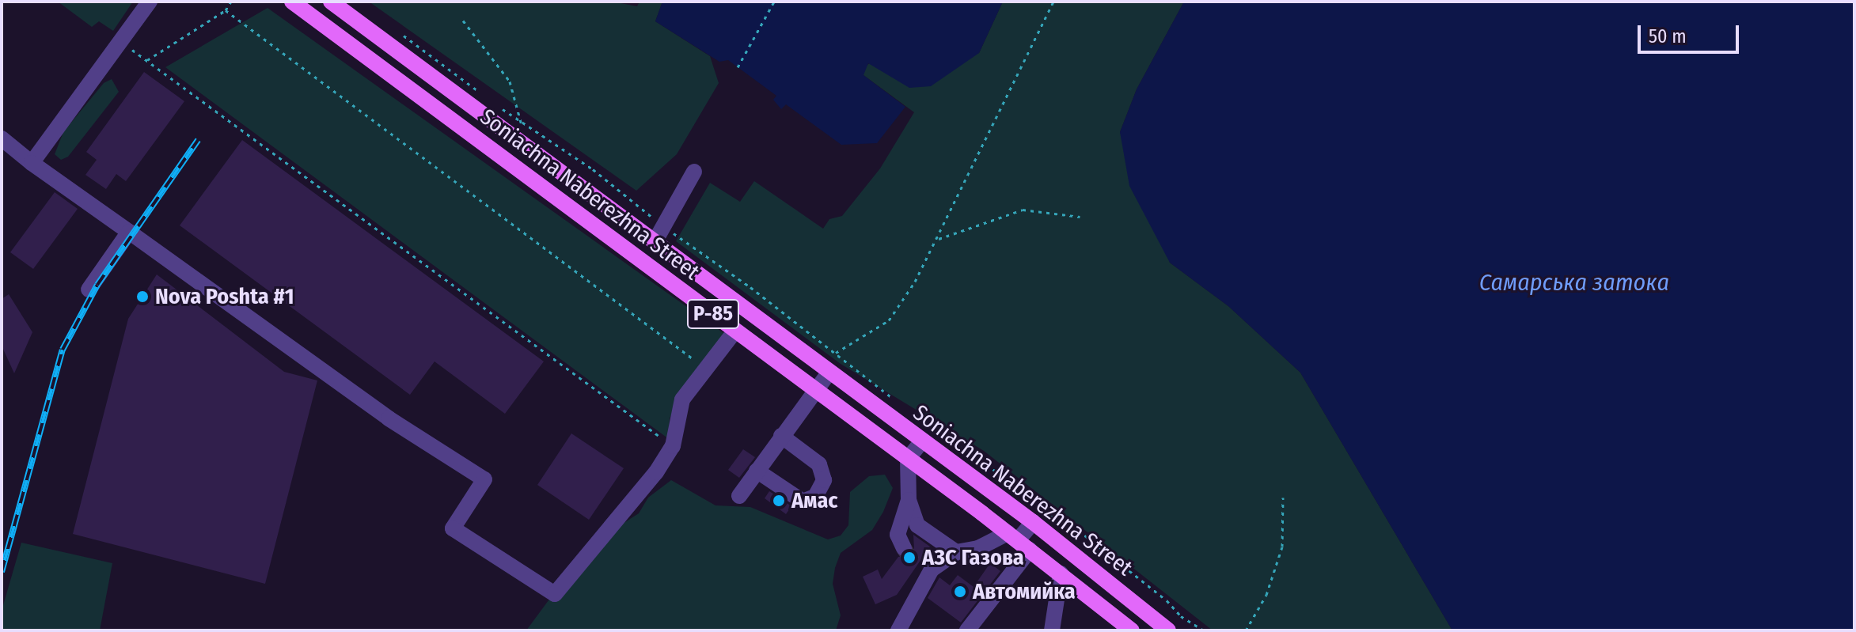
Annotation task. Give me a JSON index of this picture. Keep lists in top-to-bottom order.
{
  "streets": {
    "main road": ["Soniachna Naberezhna Street", "Р-85"]
  },
  "water": ["Самарська затока"],
  "places": [
    "Nova Poshta #1",
    "Амас",
    "АЗС Газова",
    "Автомийка"
  ],
  "scale_bar": "50 m"
}
